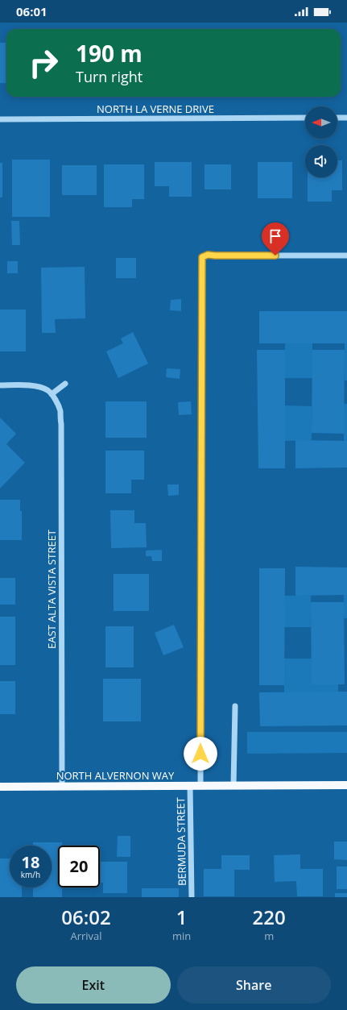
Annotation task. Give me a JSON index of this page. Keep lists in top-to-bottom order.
{
  "streets": {
    "main road": ["NORTH ALVERNON WAY"],
    "street": ["NORTH LA VERNE DRIVE", "EAST ALTA VISTA STREET", "BERMUDA STREET"]
  },
  "crossings": [
    ["EAST ALTA VISTA STREET", "NORTH ALVERNON WAY"],
    ["NORTH ALVERNON WAY", "BERMUDA STREET"]
  ],
  "north": "left",
  "page": {
    "status": "06:01",
    "turn": ["190 m", "Turn right"],
    "speed": "18 km/h",
    "limit": "20",
    "eta": [
      "06:02",
      "Arrival",
      "1",
      "min",
      "220",
      "m"
    ],
    "buttons": ["Exit", "Share"]
  }
}
